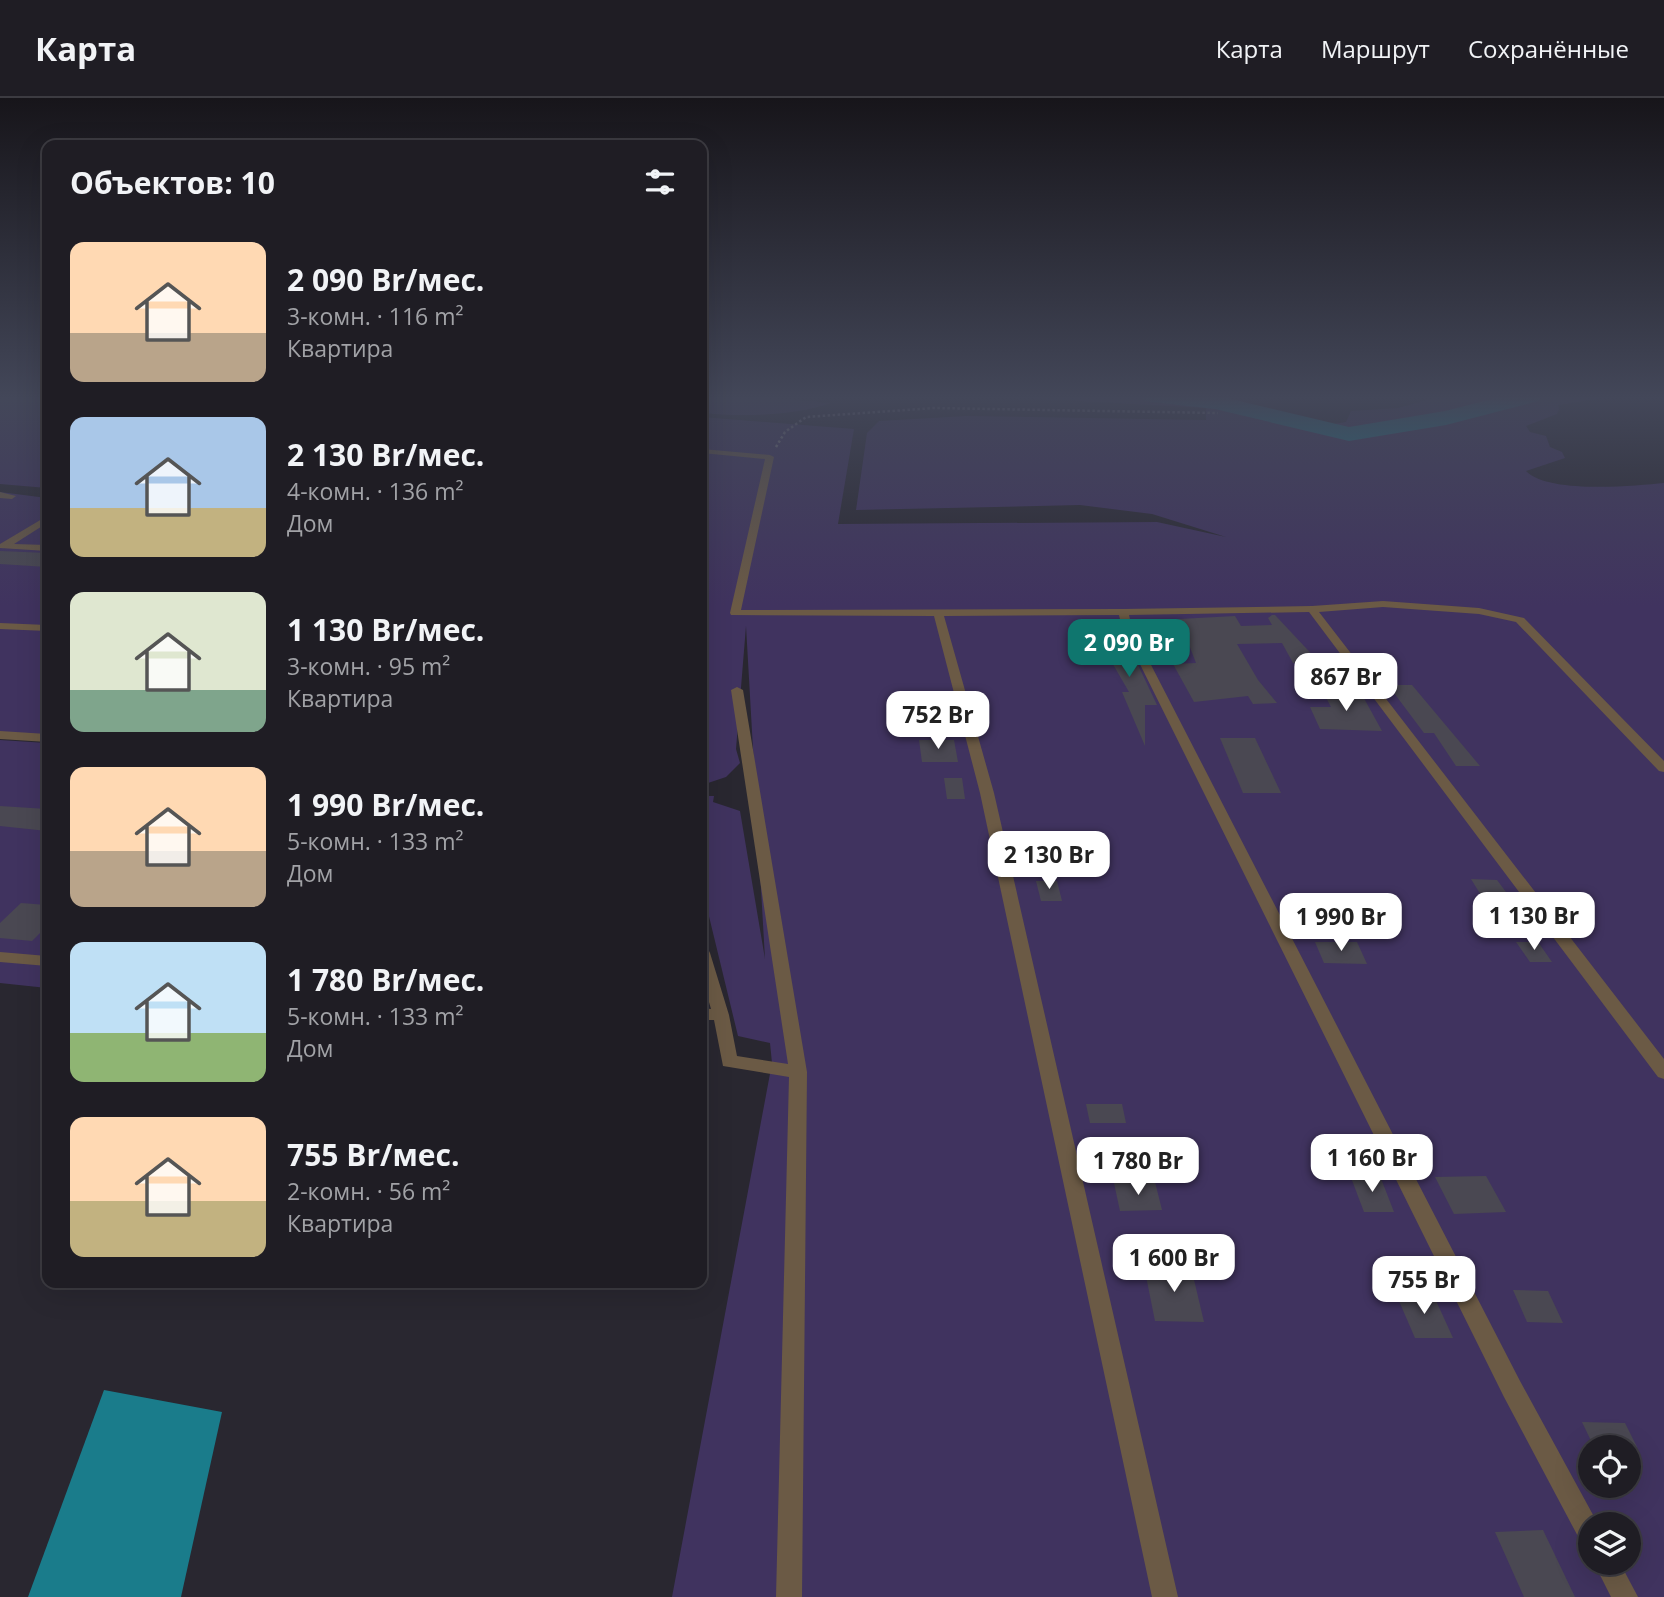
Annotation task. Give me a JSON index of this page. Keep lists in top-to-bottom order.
{
  "page": {
    "header": "Карта",
    "nav": ["Карта", "Маршрут", "Сохранённые"],
    "heading": "Объектов: 10",
    "list": [
      {
        "name": "2 090 Br/мес.",
        "note": "3-комн. · 116 m² · Квартира"
      },
      {
        "name": "2 130 Br/мес.",
        "note": "4-комн. · 136 m² · Дом"
      },
      {
        "name": "1 130 Br/мес.",
        "note": "3-комн. · 95 m² · Квартира"
      },
      {
        "name": "1 990 Br/мес.",
        "note": "5-комн. · 133 m² · Дом"
      },
      {
        "name": "1 780 Br/мес.",
        "note": "5-комн. · 133 m² · Дом"
      },
      {
        "name": "755 Br/мес.",
        "note": "2-комн. · 56 m² · Квартира"
      }
    ],
    "price": [
      "2 090 Br",
      "867 Br",
      "752 Br",
      "2 130 Br",
      "1 130 Br",
      "1 990 Br",
      "1 160 Br",
      "1 780 Br",
      "1 600 Br",
      "755 Br"
    ]
  }
}
